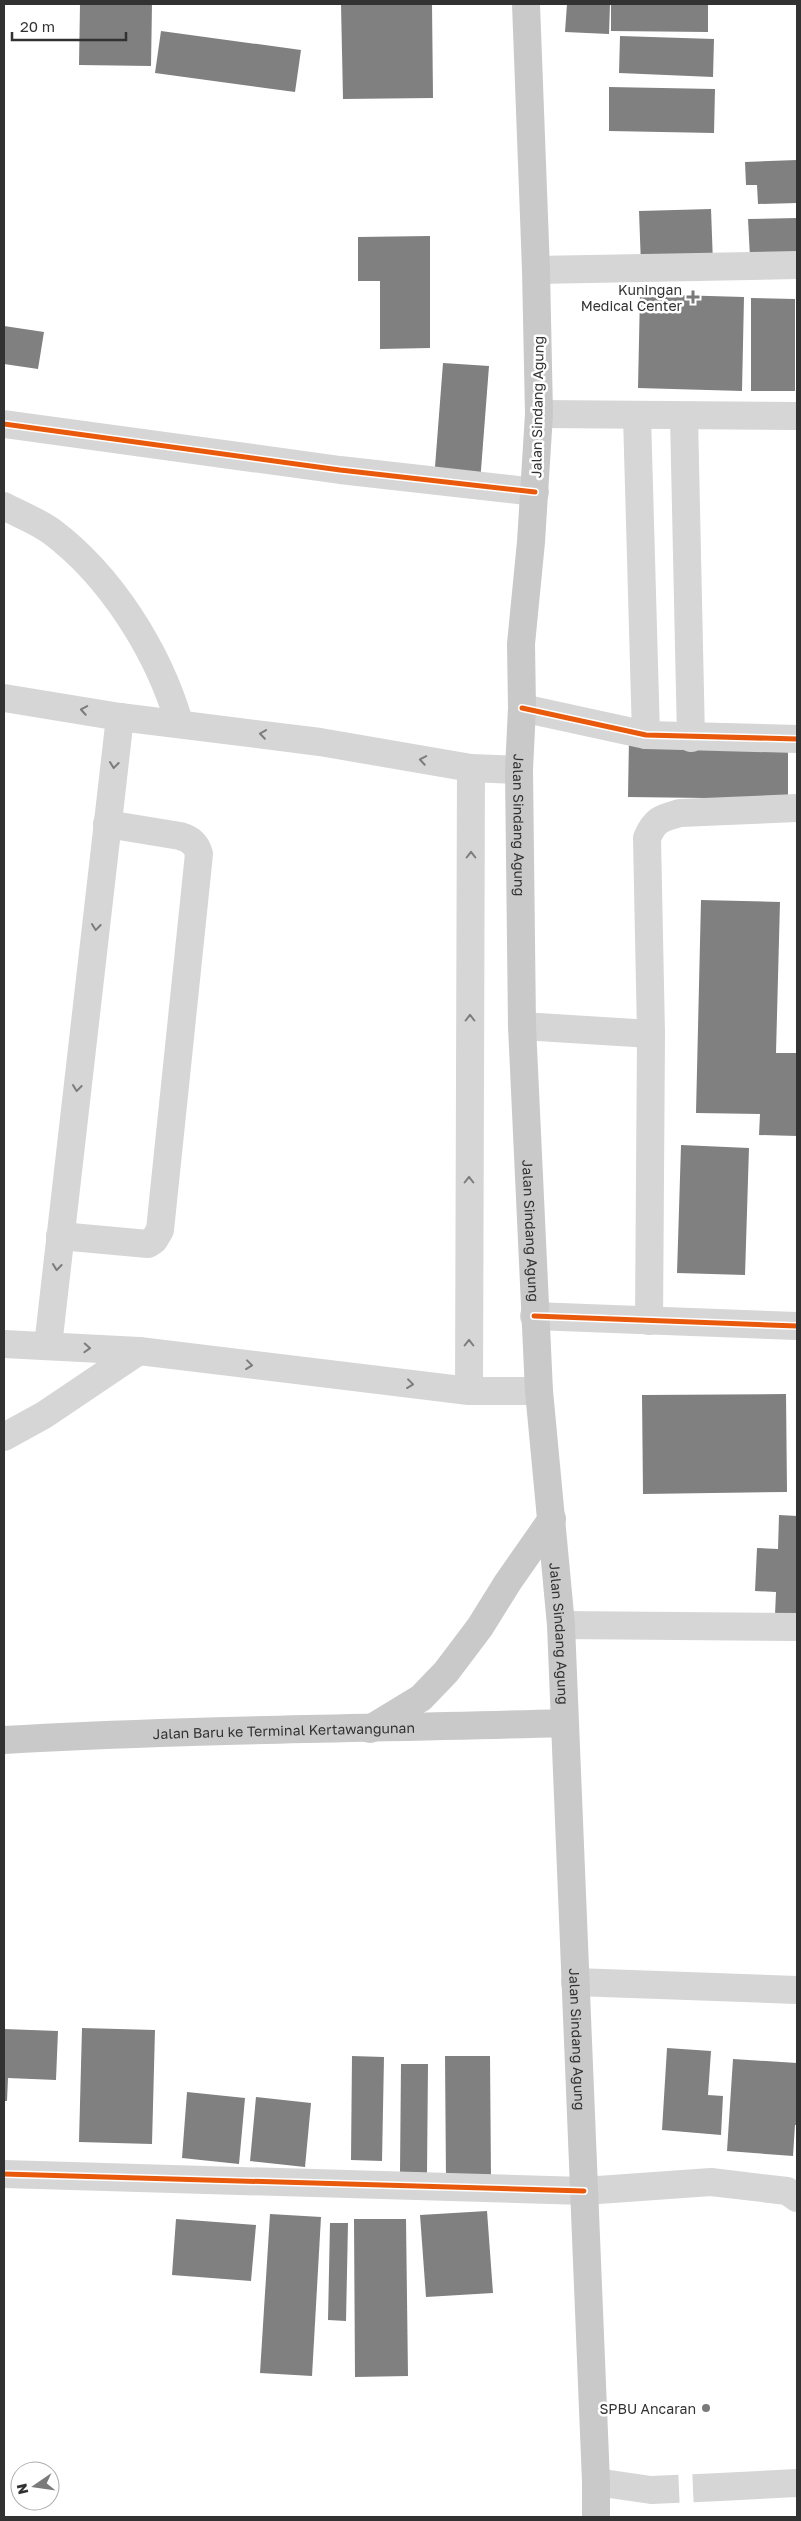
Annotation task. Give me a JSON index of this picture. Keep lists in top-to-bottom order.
{
  "streets": {
    "main road": ["Jalan Sindang Agung", "Jalan Baru ke Terminal Kertawangunan"]
  },
  "crossings": [
    ["Jalan Sindang Agung", "Jalan Baru ke Terminal Kertawangunan"]
  ],
  "places": {
    "health": ["Kuningan Medical Center"],
    "other": ["SPBU Ancaran"]
  },
  "scale_bar": "20 m",
  "north": "left"
}
